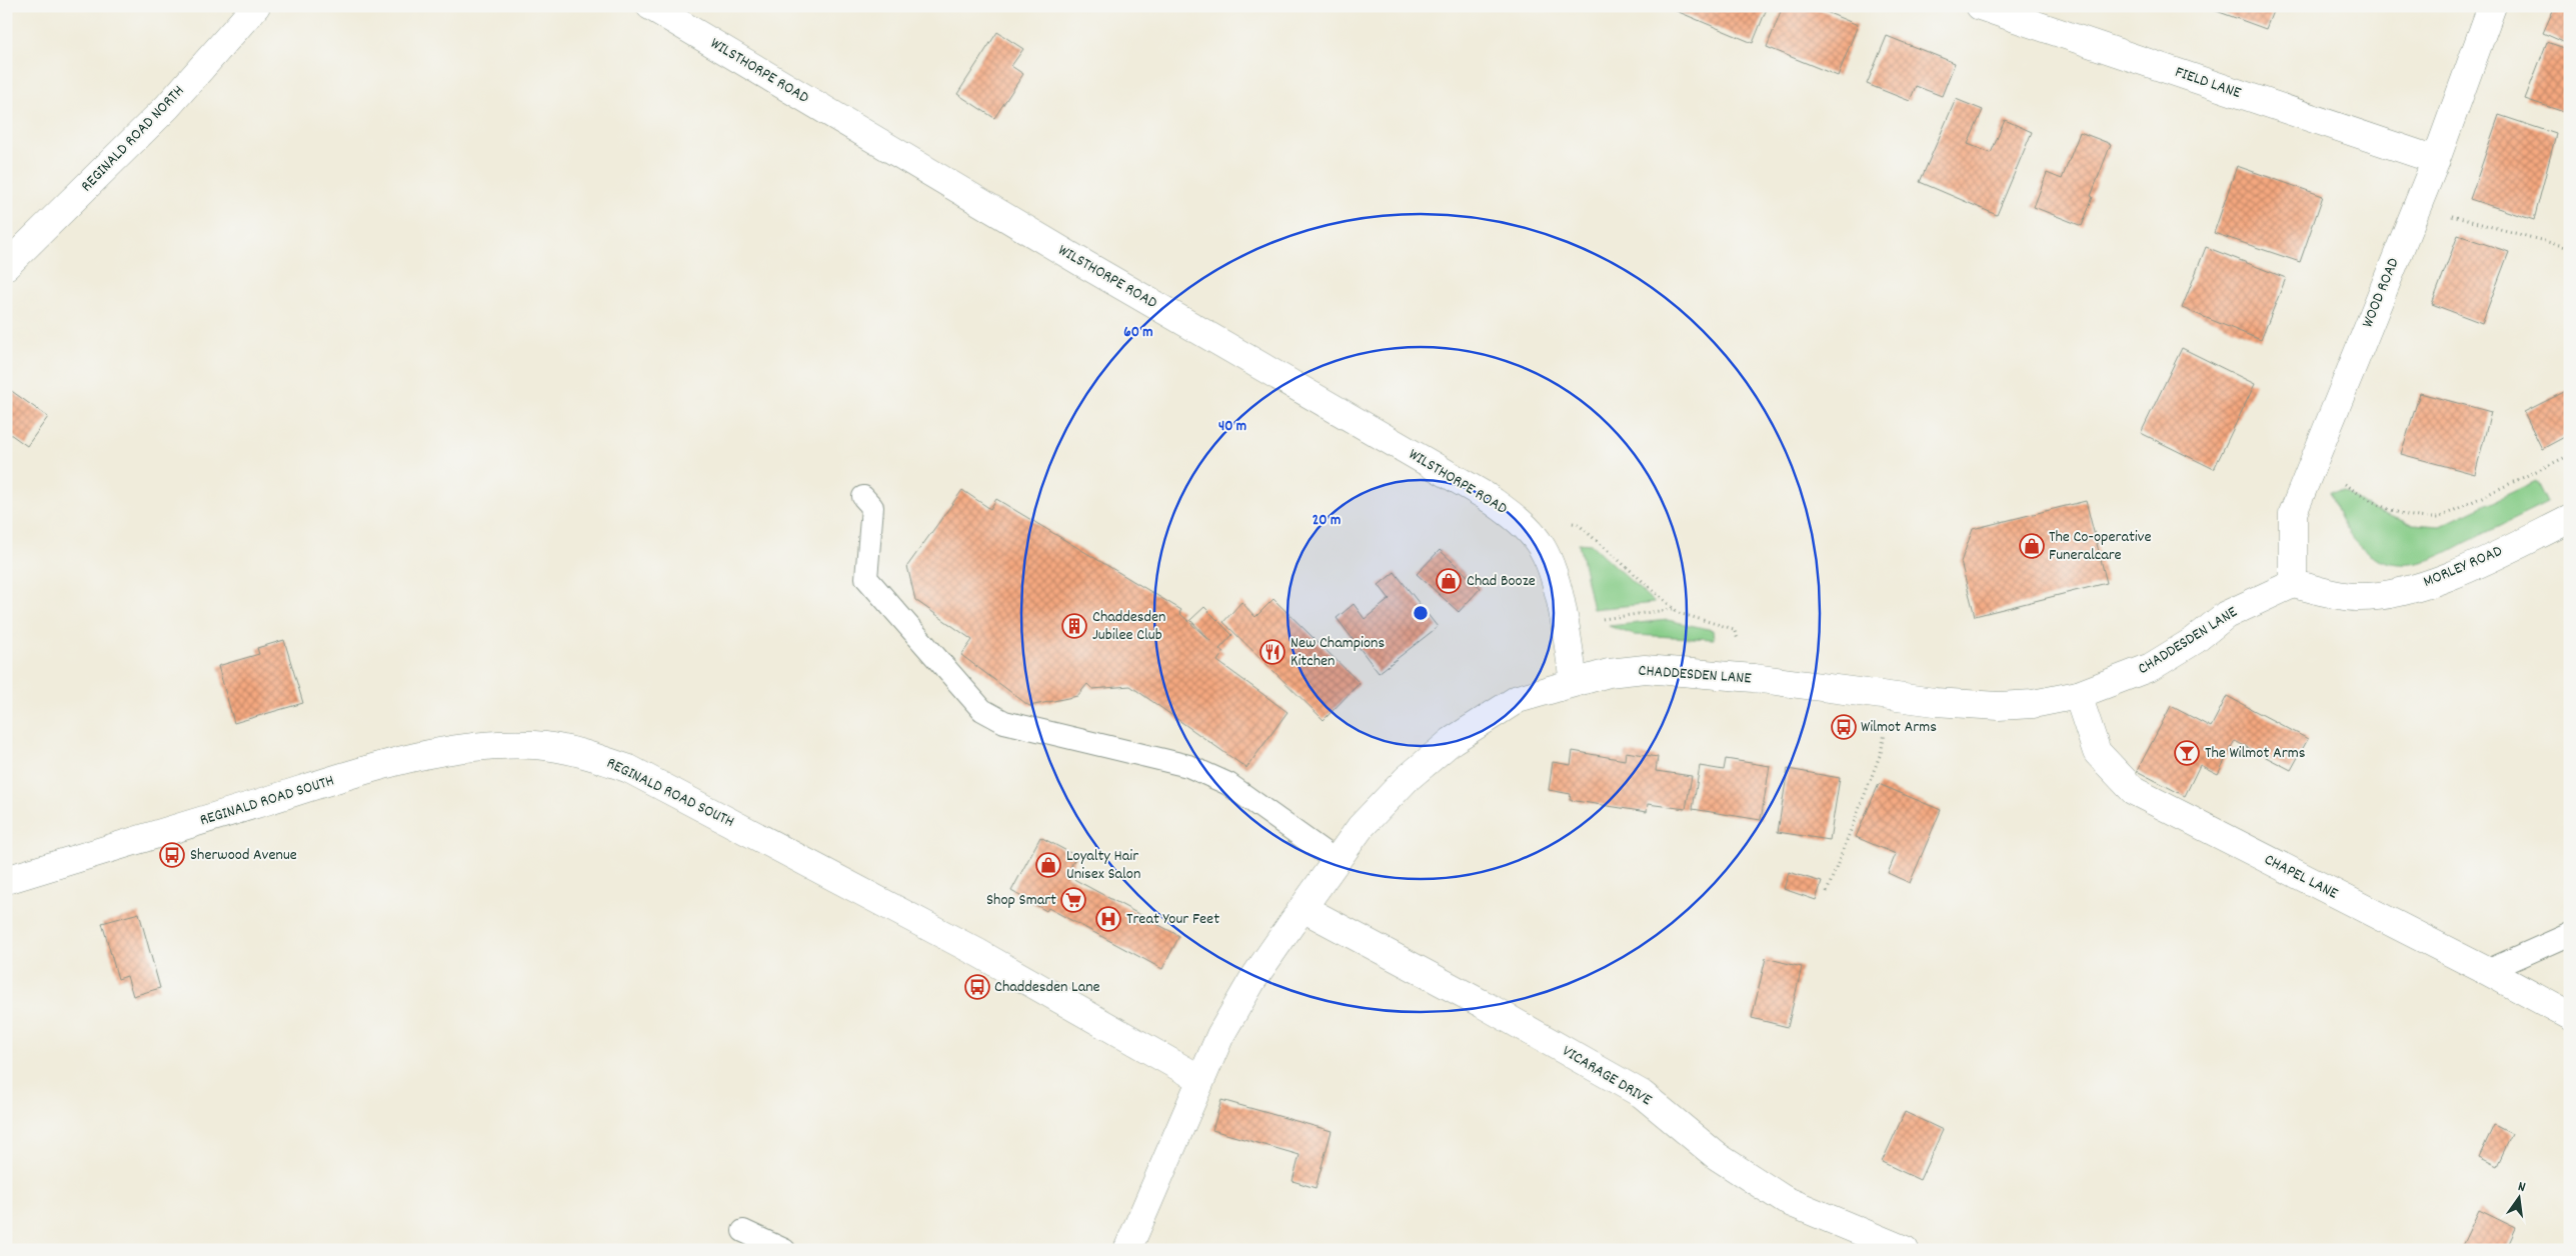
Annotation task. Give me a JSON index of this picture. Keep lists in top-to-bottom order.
{
  "streets": {
    "street": [
      "WILSTHORPE ROAD",
      "FIELD LANE",
      "REGINALD ROAD NORTH",
      "WOOD ROAD",
      "MORLEY ROAD",
      "CHADDESDEN LANE",
      "REGINALD ROAD SOUTH",
      "CHAPEL LANE",
      "VICARAGE DRIVE"
    ]
  },
  "crossings": [
    ["WILSTHORPE ROAD", "CHADDESDEN LANE"],
    ["FIELD LANE", "WOOD ROAD"],
    ["WOOD ROAD", "MORLEY ROAD"],
    ["WOOD ROAD", "CHADDESDEN LANE"],
    ["MORLEY ROAD", "CHADDESDEN LANE"],
    ["CHADDESDEN LANE", "REGINALD ROAD SOUTH"],
    ["CHADDESDEN LANE", "CHAPEL LANE"],
    ["CHADDESDEN LANE", "VICARAGE DRIVE"]
  ],
  "places": {
    "shop": ["The Co-operative Funeralcare", "Chad Booze", "Loyalty Hair Unisex Salon"],
    "building": ["Chaddesden Jubilee Club"],
    "restaurant": ["New Champions Kitchen"],
    "bus stop": ["Wilmot Arms", "Sherwood Avenue", "Chaddesden Lane"],
    "bar": ["The Wilmot Arms"],
    "supermarket": ["Shop Smart"],
    "hospital": ["Treat Your Feet"]
  },
  "north": "top",
  "rings": ["60 m", "40 m", "20 m"]
}
